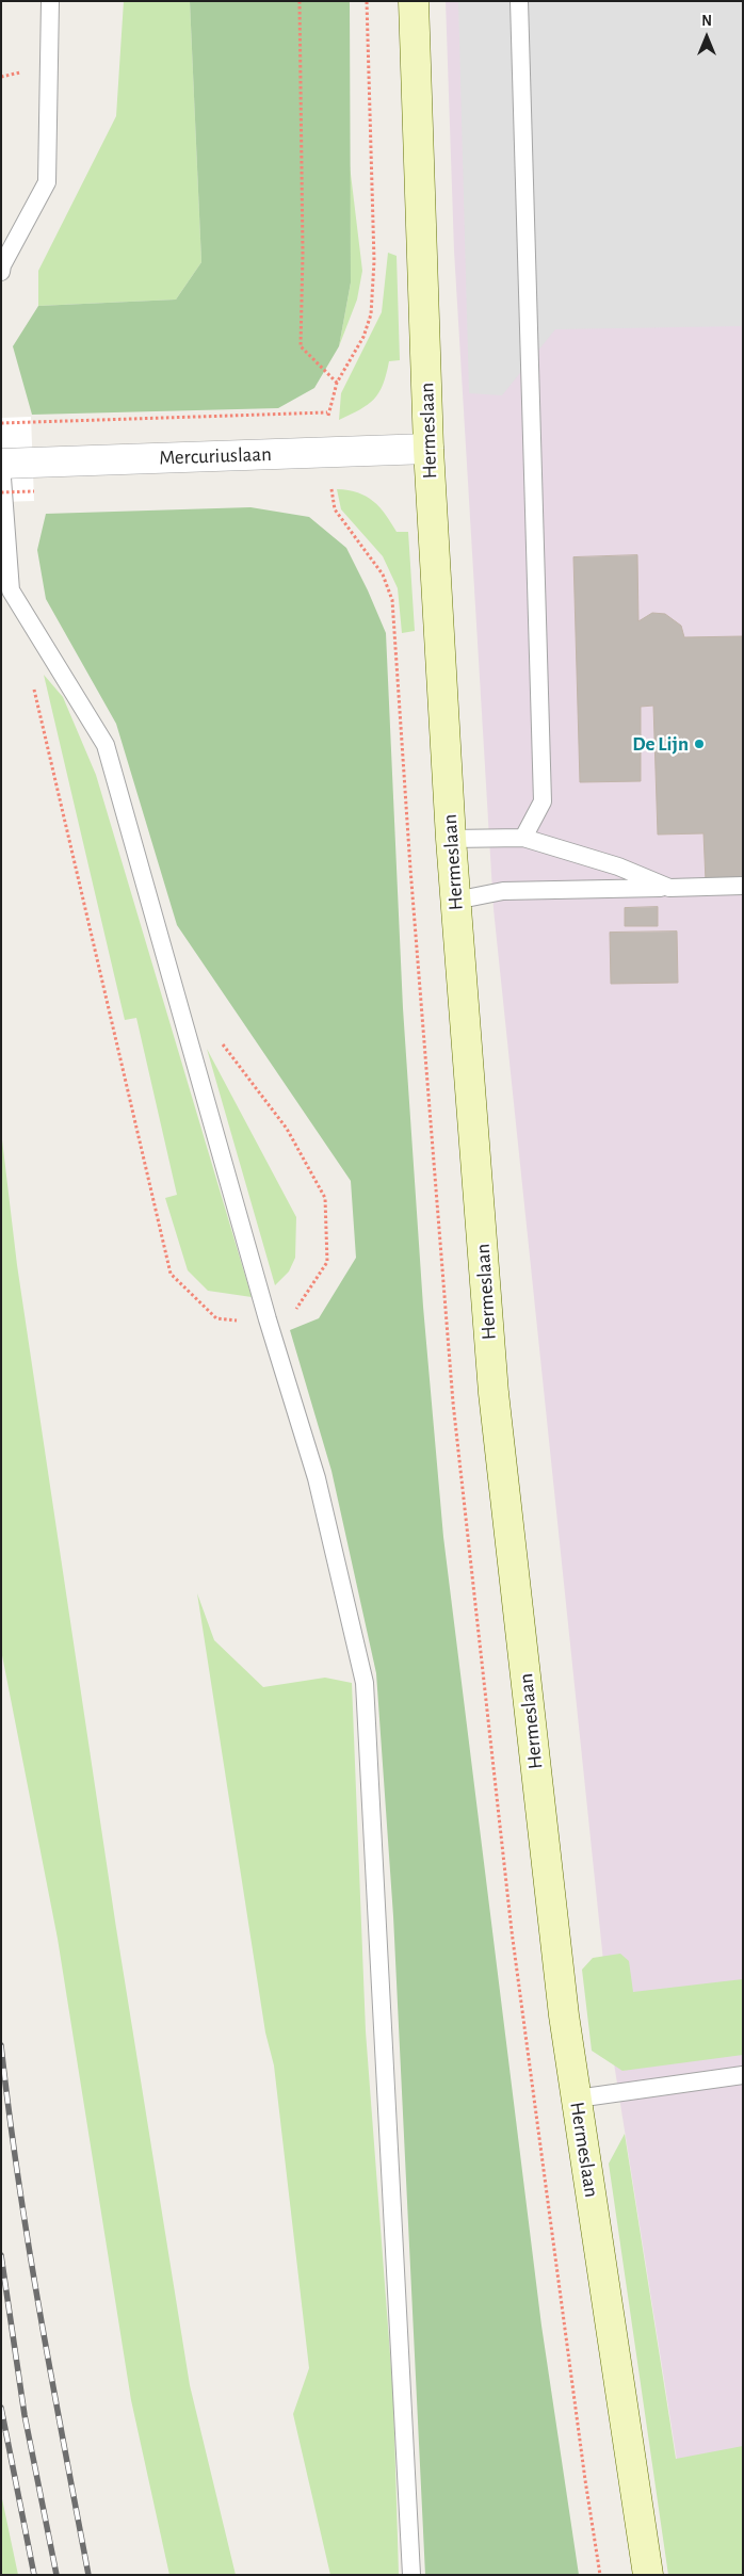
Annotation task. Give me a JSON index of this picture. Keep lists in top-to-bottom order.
{
  "streets": {
    "street": ["Hermeslaan", "Mercuriuslaan"]
  },
  "crossings": [
    ["Hermeslaan", "Mercuriuslaan"]
  ],
  "places": ["De Lijn"],
  "north": "top"
}
